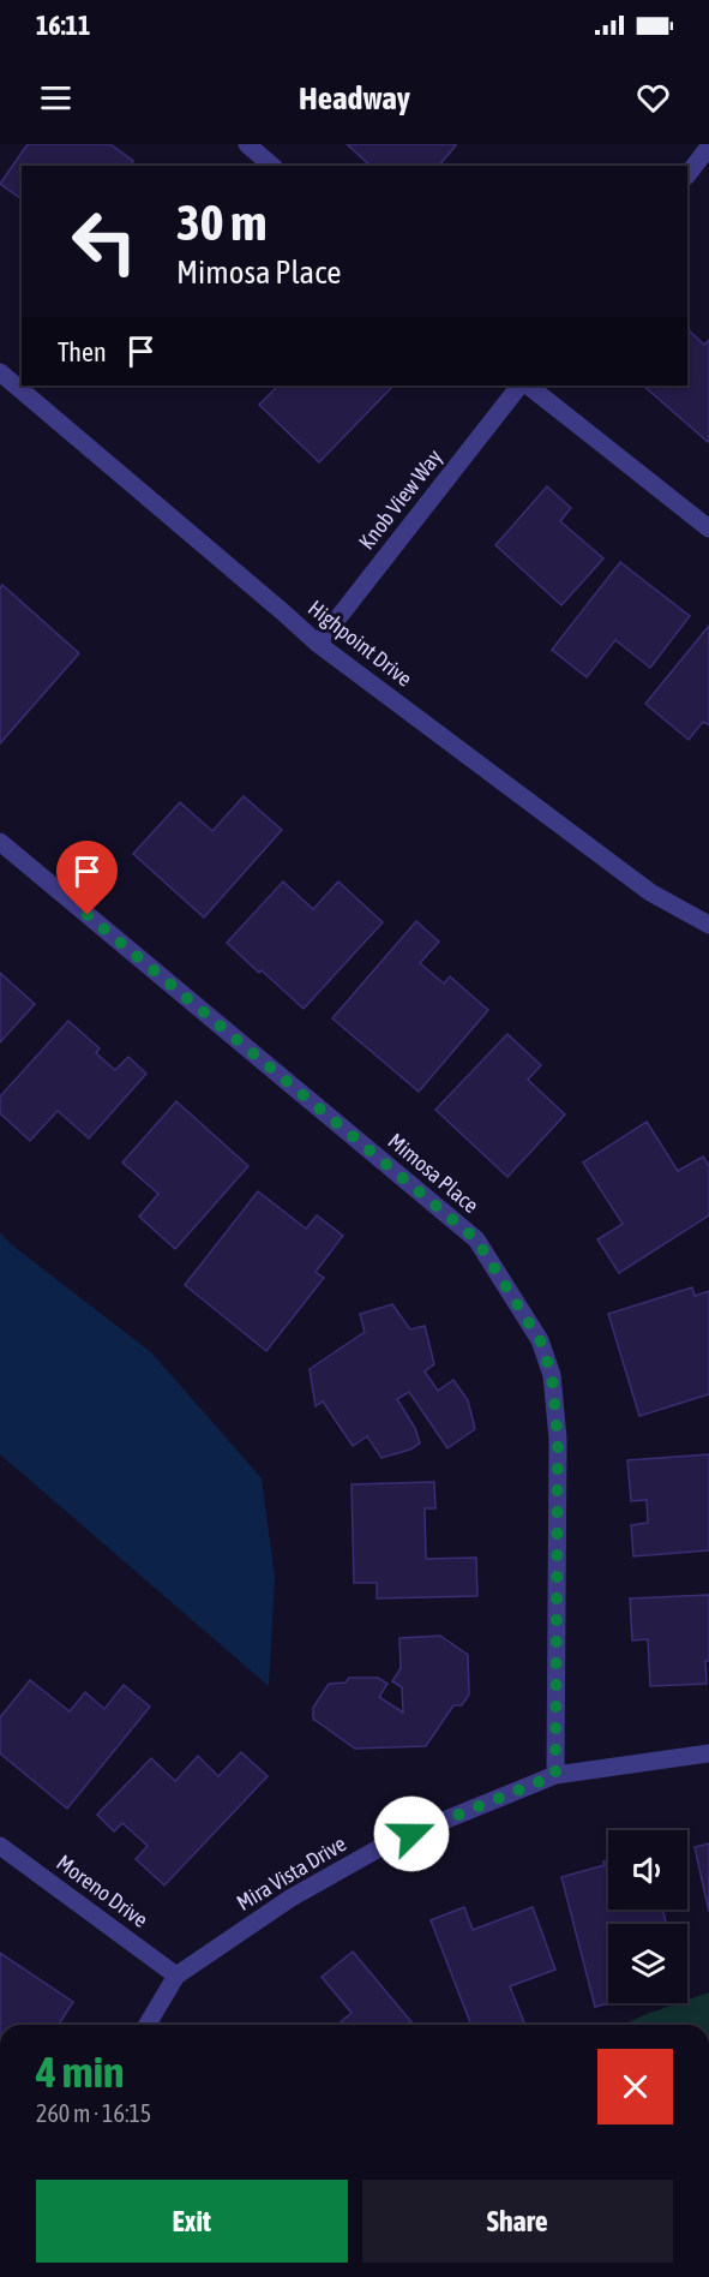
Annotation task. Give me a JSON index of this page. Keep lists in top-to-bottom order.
{
  "streets": {
    "street": [
      "Knob View Way",
      "Highpoint Drive",
      "Mimosa Place",
      "Mira Vista Drive",
      "Moreno Drive"
    ]
  },
  "crossings": [
    ["Knob View Way", "Highpoint Drive"],
    ["Mimosa Place", "Mira Vista Drive"],
    ["Mira Vista Drive", "Moreno Drive"]
  ],
  "page": {
    "status": "16:11",
    "header": "Headway",
    "turn": ["30 m", "Mimosa Place"],
    "then": "Then",
    "heading": ["4 min", "260 m · 16:15"],
    "buttons": ["Exit", "Share"]
  }
}
